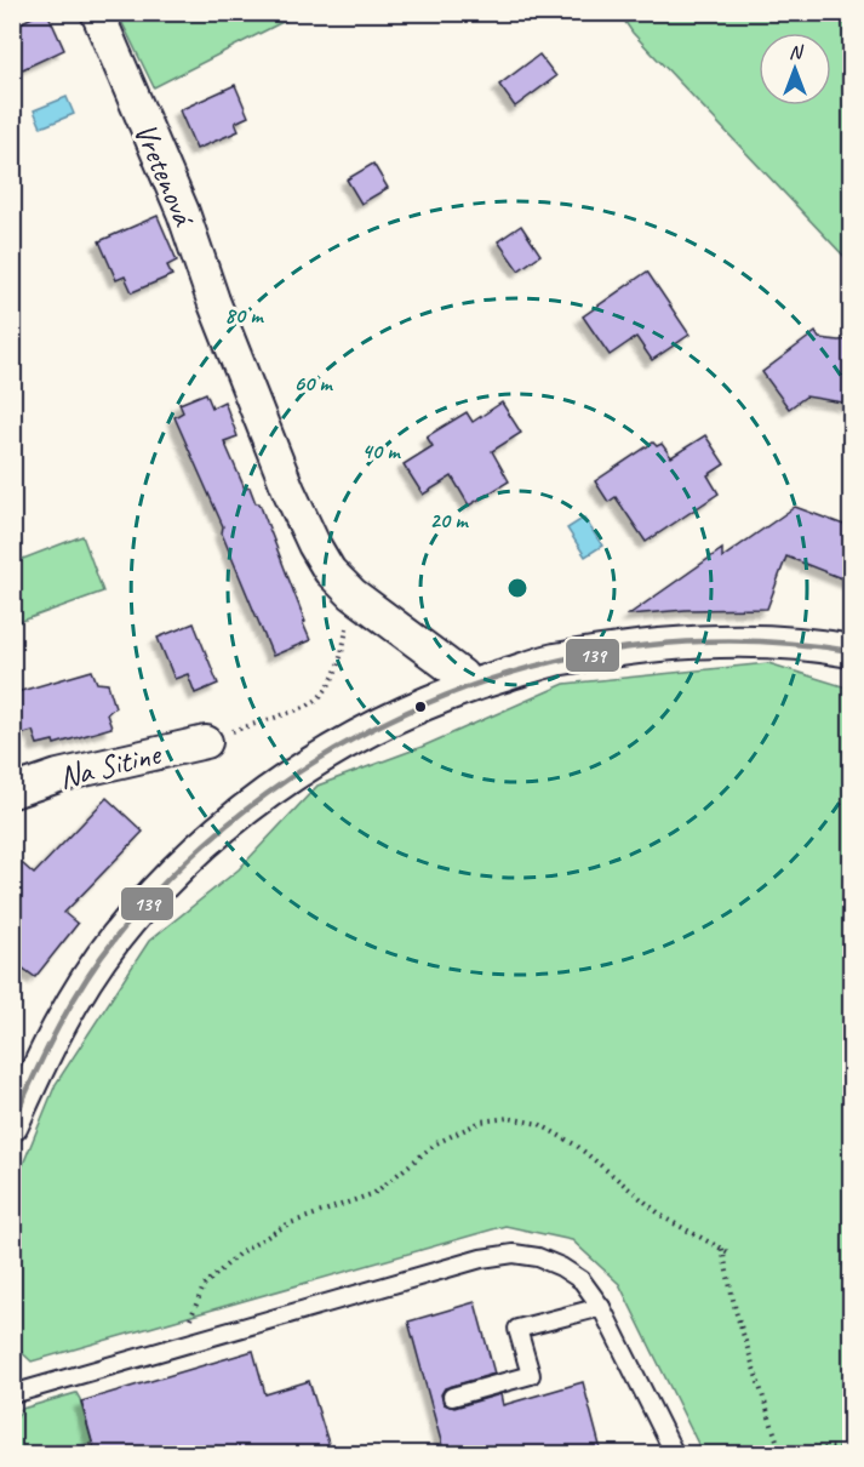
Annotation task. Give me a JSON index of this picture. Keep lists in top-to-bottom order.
{
  "streets": {
    "street": ["Vretenová", "Na Sitine"]
  },
  "lines": ["transit line 139"],
  "north": "top",
  "rings": [
    "80 m",
    "60 m",
    "40 m",
    "20 m"
  ]
}
